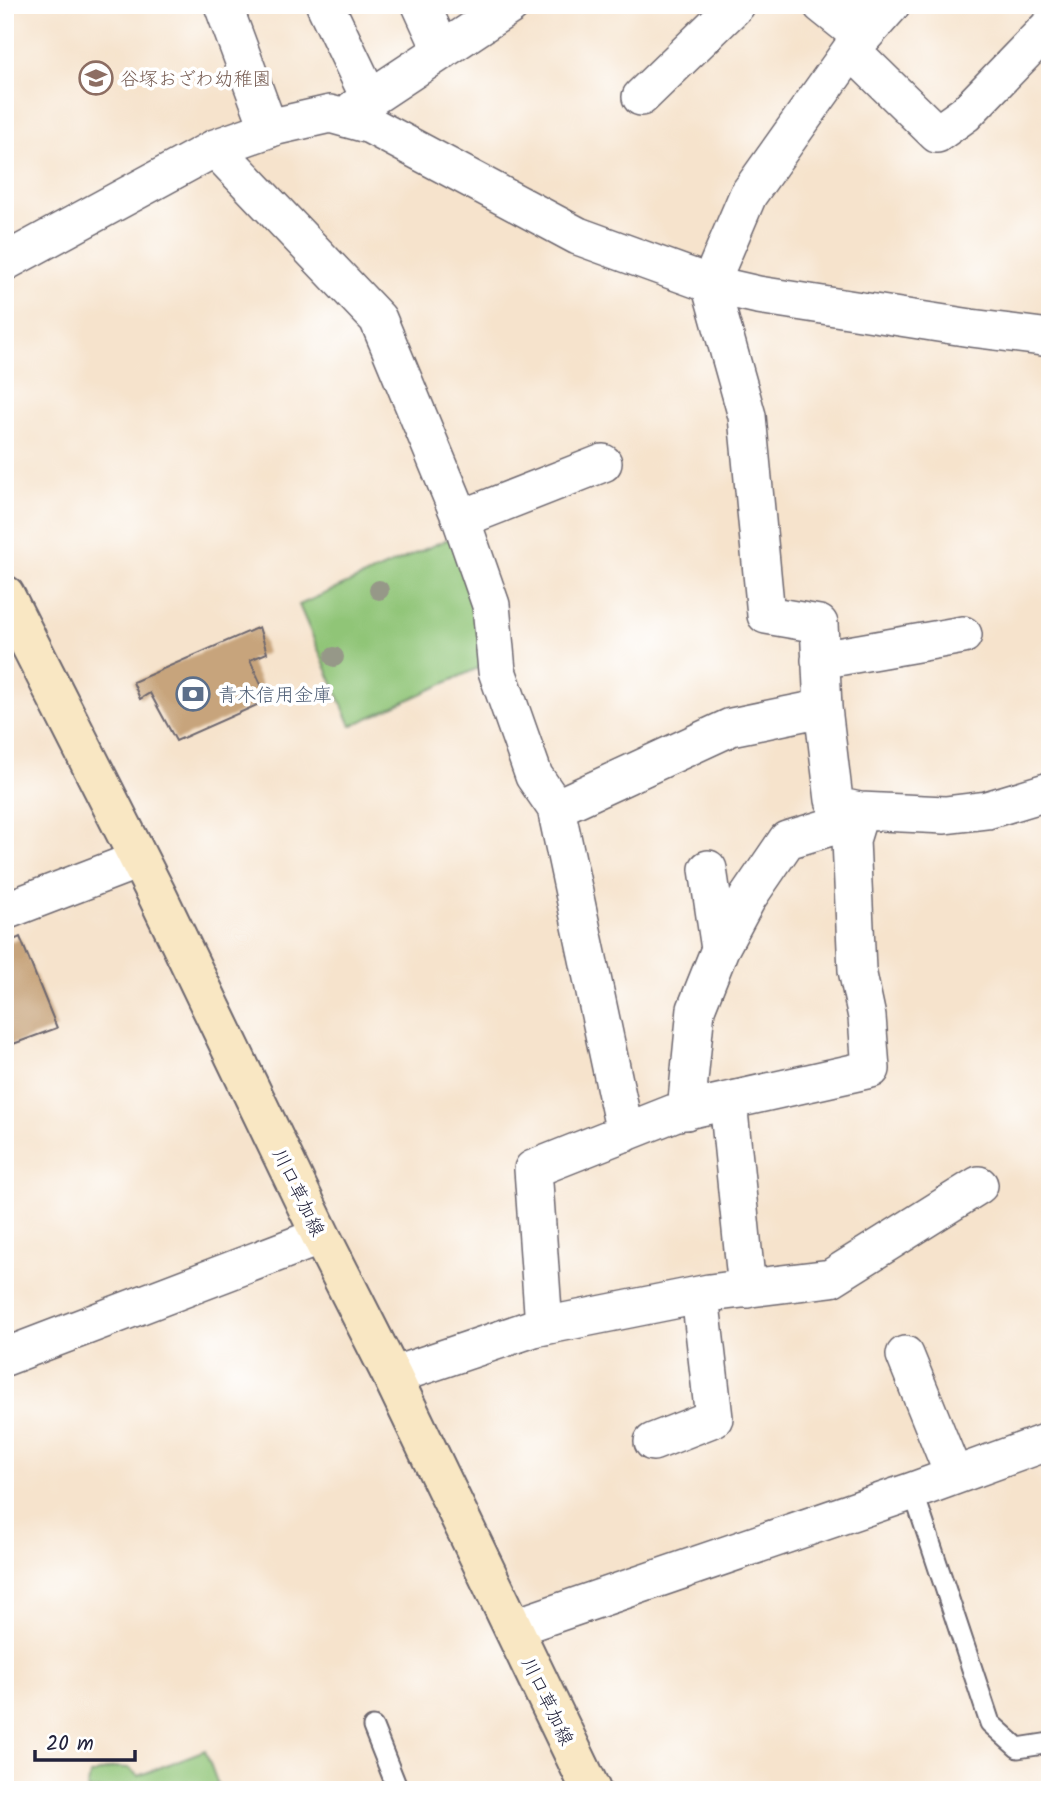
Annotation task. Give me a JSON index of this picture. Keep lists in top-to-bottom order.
{
  "streets": {
    "main road": ["川口草加線"]
  },
  "places": {
    "school or university": ["谷塚おざわ幼稚園"],
    "bank": ["青木信用金庫"]
  },
  "scale_bar": "20 m"
}
